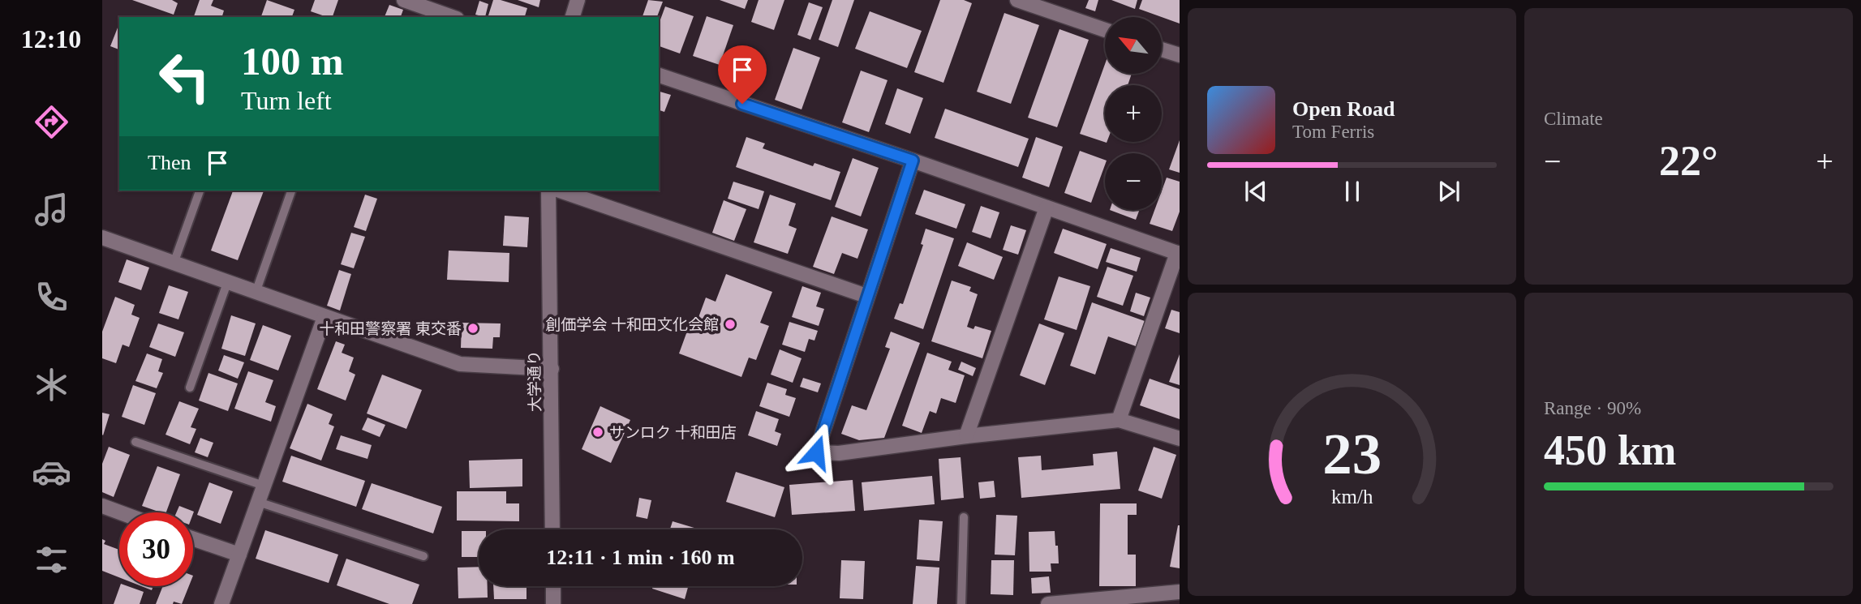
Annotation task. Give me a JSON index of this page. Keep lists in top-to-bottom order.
{
  "streets": {
    "street": ["大学通り"]
  },
  "places": ["創価学会 十和田文化会館", "十和田警察署 東交番", "サンロク 十和田店"],
  "north": "top left",
  "page": {
    "tabs": "12:10",
    "tile": [
      "Climate",
      ["Range · 90%", "450 km"]
    ],
    "map_buttons": ["+", "−"],
    "turn": ["100 m", "Turn left"],
    "song": ["Open Road", "Tom Ferris"],
    "then": "Then",
    "heat": ["−", "22°", "+"],
    "limit": "30",
    "trip": "12:11 · 1 min · 160 m",
    "gauge": ["23", "km/h"]
  }
}
